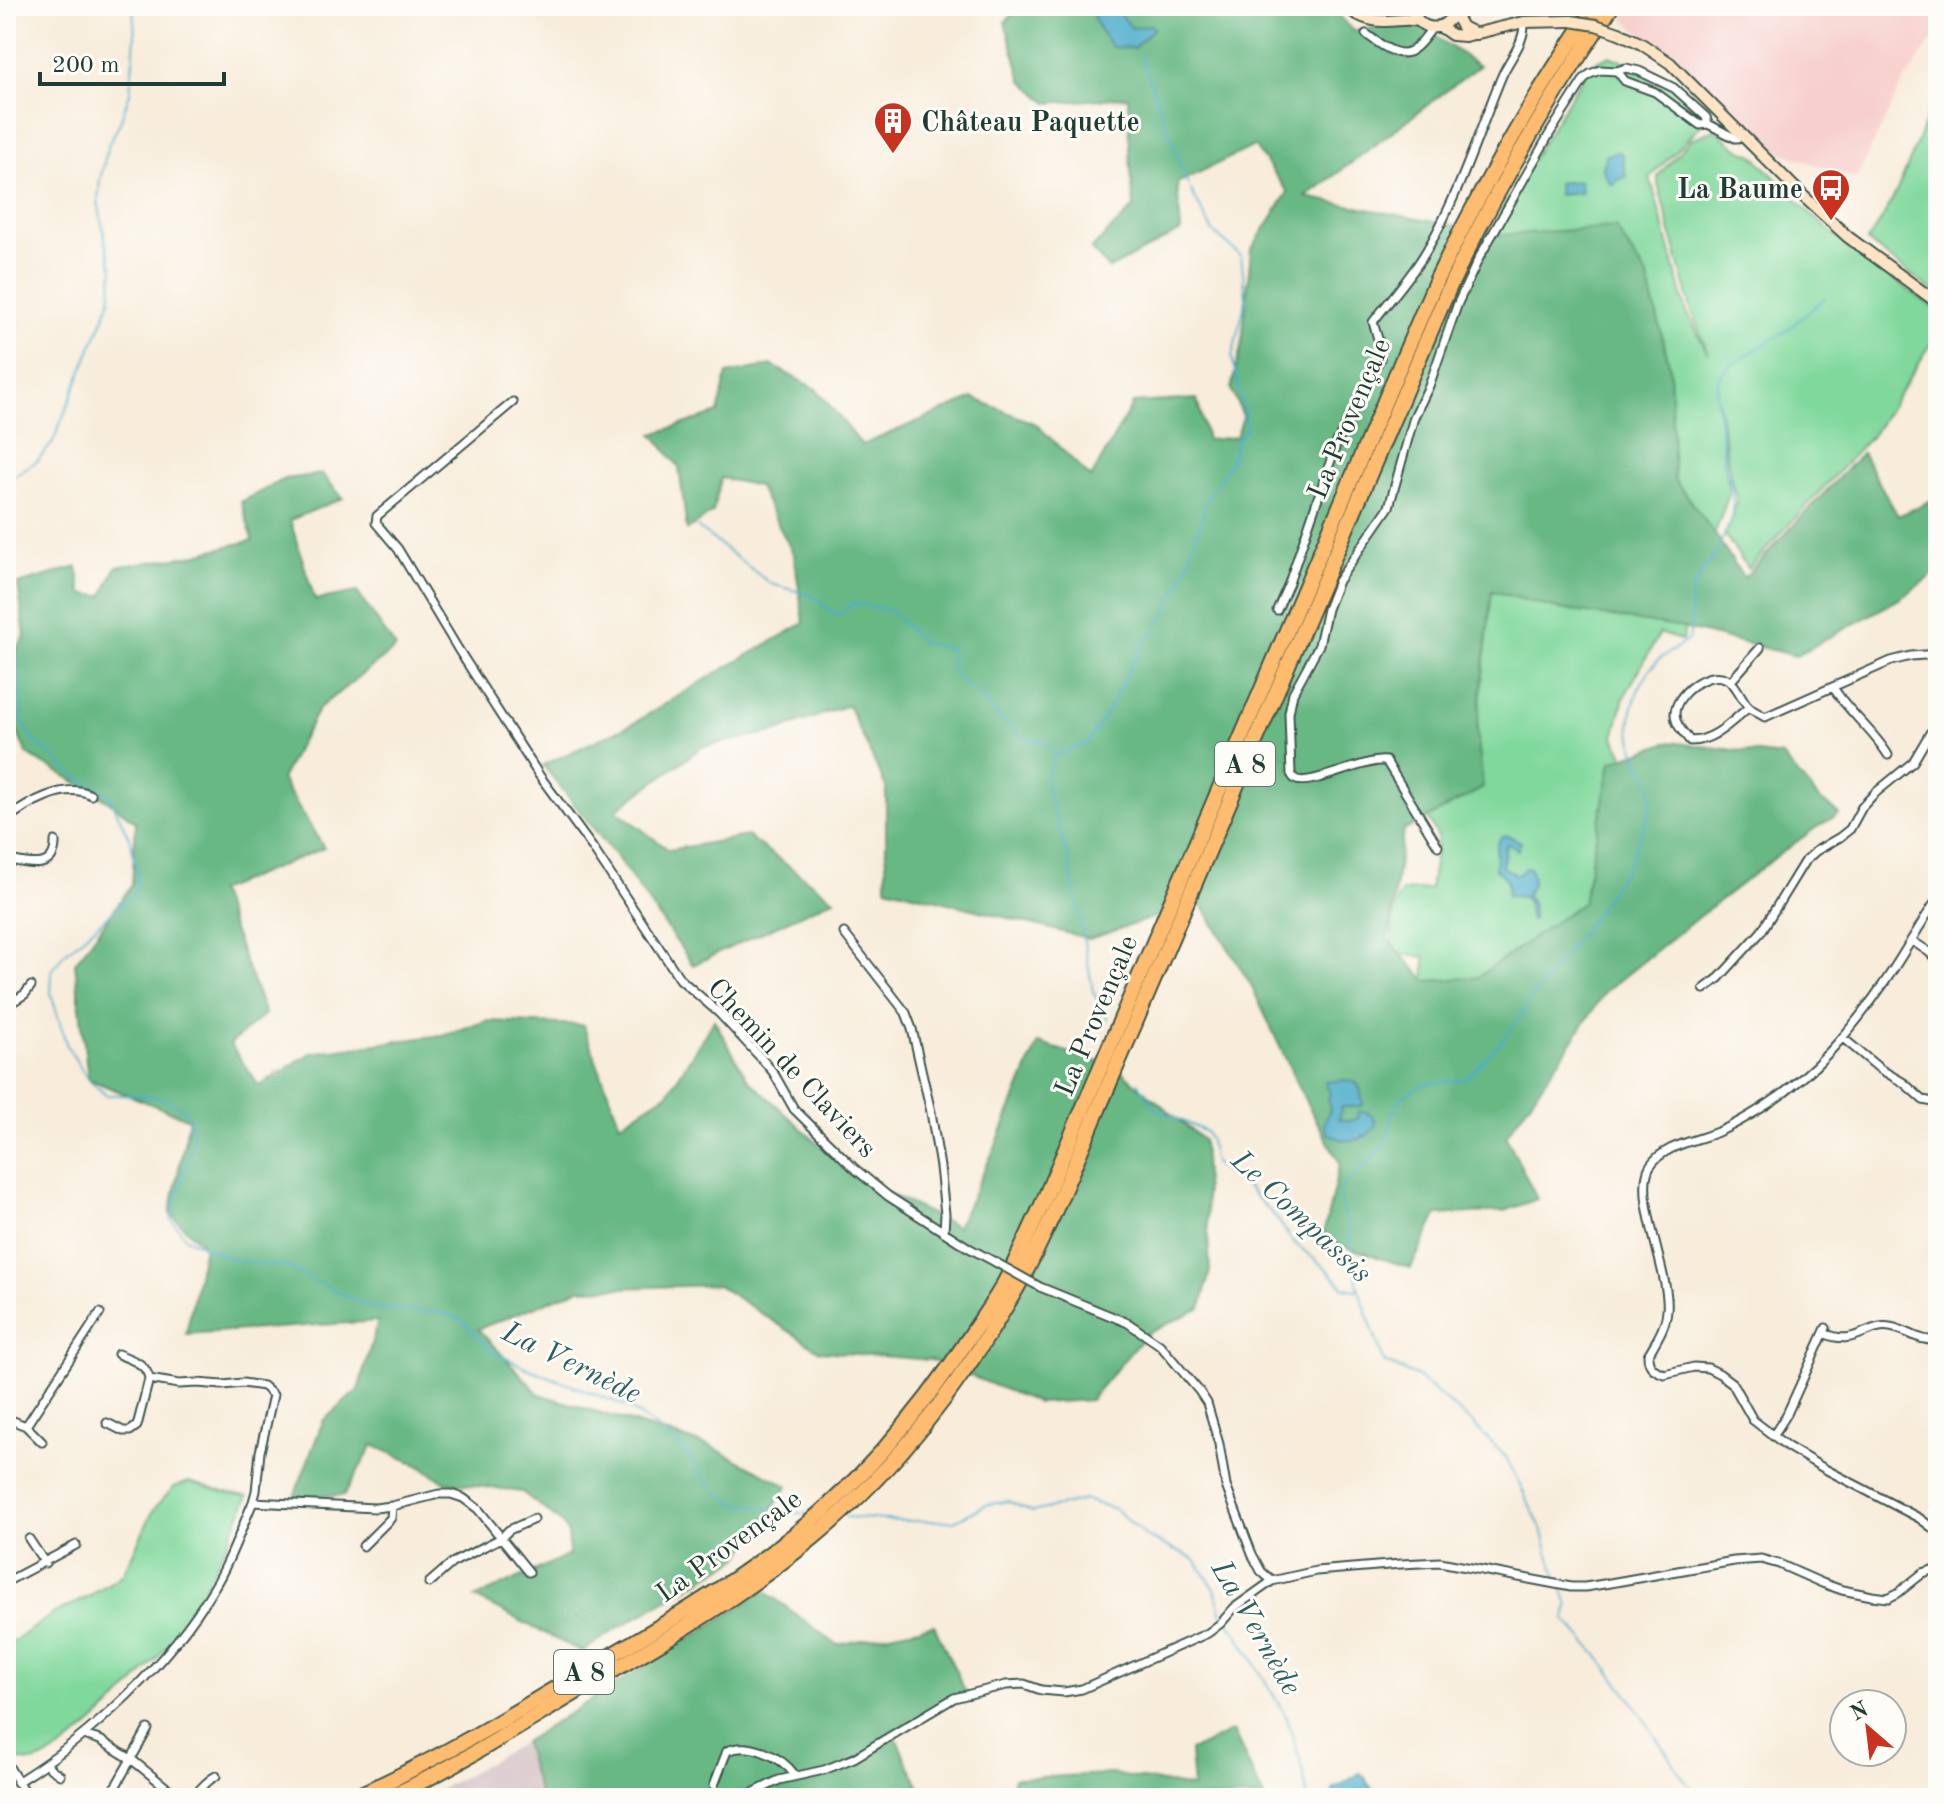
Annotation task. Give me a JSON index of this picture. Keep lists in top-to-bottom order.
{
  "streets": {
    "highway": ["La Provençale", "A 8"],
    "street": ["Chemin de Claviers"]
  },
  "water": ["Le Compassis", "La Vernède"],
  "places": {
    "building": ["Château Paquette"],
    "bus stop": ["La Baume"]
  },
  "scale_bar": "200 m",
  "north": "top left"
}
